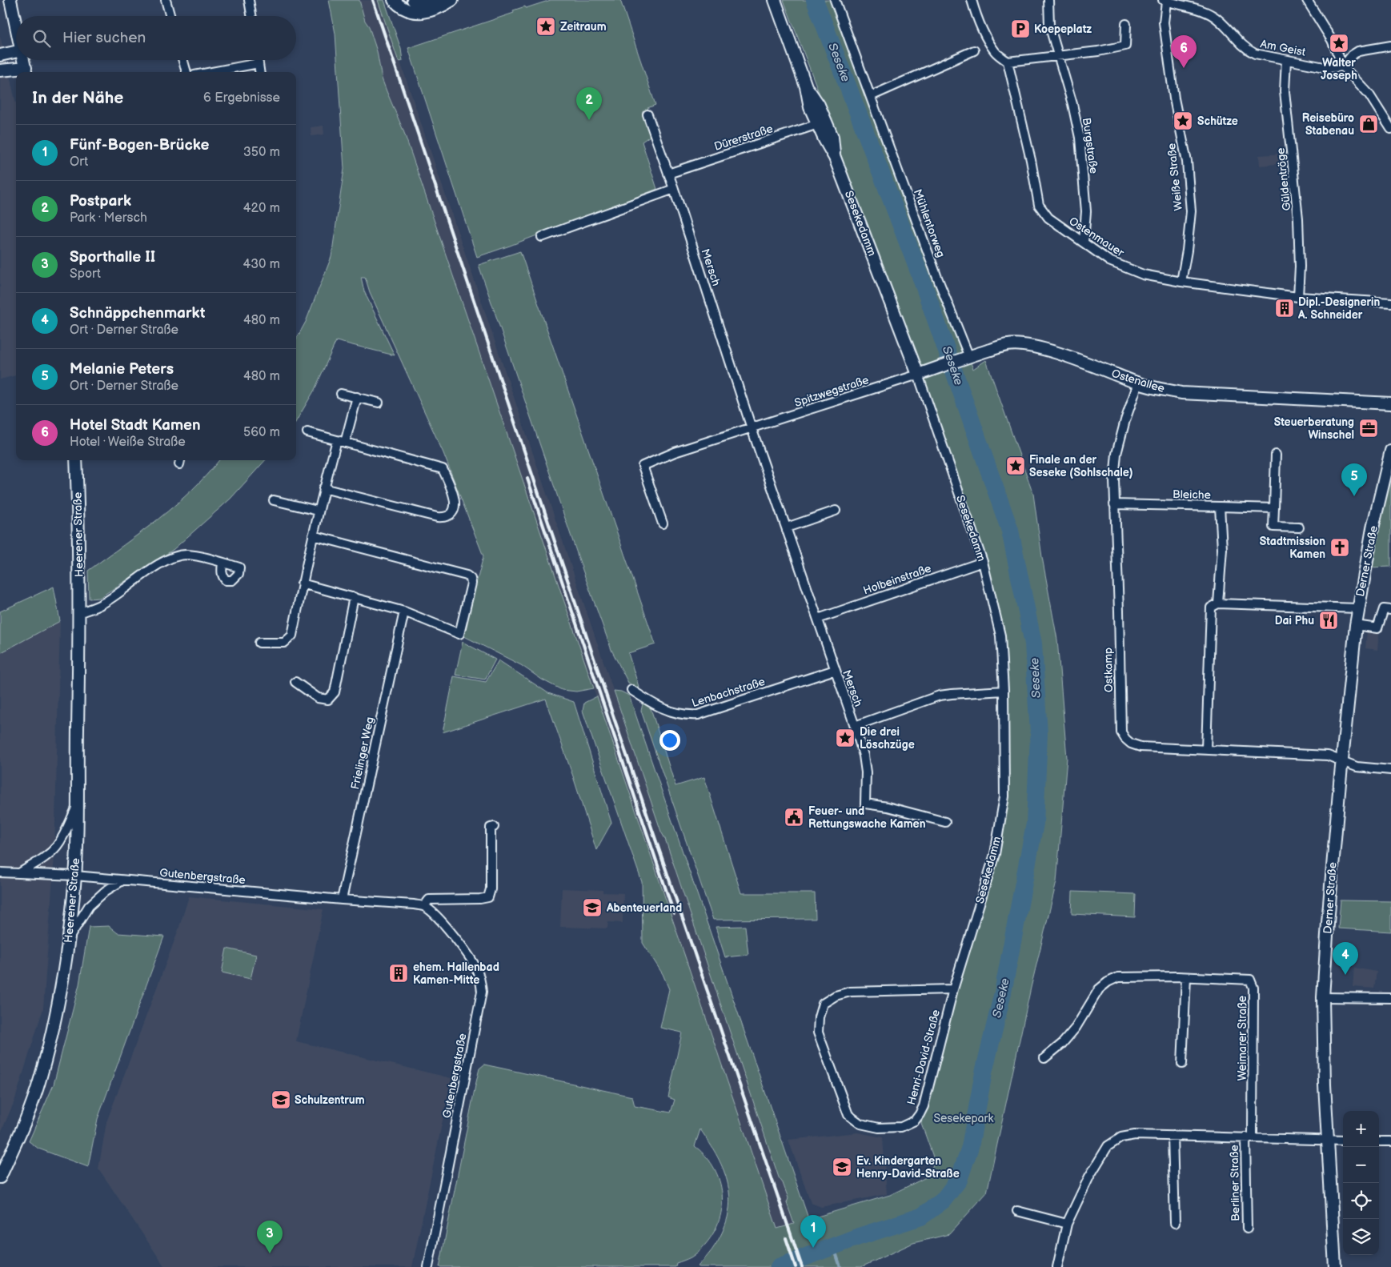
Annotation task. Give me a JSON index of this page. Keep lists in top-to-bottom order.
{
  "streets": {
    "street": [
      "Am Geist",
      "Dürerstraße",
      "Burgstraße",
      "Weiße Straße",
      "Güldentröge",
      "Sesekedamm",
      "Mühlentorweg",
      "Ostenmauer",
      "Mersch",
      "Ostenallee",
      "Spitzwegstraße",
      "Bleiche",
      "Heerener Straße",
      "Derner Straße",
      "Holbeinstraße",
      "Ostkamp",
      "Lenbachstraße",
      "Frielinger Weg",
      "Gutenbergstraße",
      "Weimarer Straße",
      "Henri-David-Straße",
      "Berliner Straße"
    ]
  },
  "crossings": [
    ["Am Geist", "Weiße Straße"],
    ["Am Geist", "Güldentröge"],
    ["Dürerstraße", "Sesekedamm"],
    ["Dürerstraße", "Mersch"],
    ["Burgstraße", "Ostenmauer"],
    ["Weiße Straße", "Ostenmauer"],
    ["Güldentröge", "Ostenmauer"],
    ["Sesekedamm", "Ostenallee"],
    ["Sesekedamm", "Spitzwegstraße"],
    ["Sesekedamm", "Holbeinstraße"],
    ["Sesekedamm", "Henri-David-Straße"],
    ["Mühlentorweg", "Ostenallee"],
    ["Mersch", "Spitzwegstraße"],
    ["Mersch", "Holbeinstraße"],
    ["Mersch", "Lenbachstraße"],
    ["Ostenallee", "Spitzwegstraße"],
    ["Ostenallee", "Ostkamp"],
    ["Bleiche", "Ostkamp"],
    ["Heerener Straße", "Gutenbergstraße"],
    ["Derner Straße", "Ostkamp"],
    ["Derner Straße", "Berliner Straße"],
    ["Frielinger Weg", "Gutenbergstraße"],
    ["Weimarer Straße", "Berliner Straße"]
  ],
  "water": ["Seseke"],
  "parks": ["Sesekepark"],
  "places": {
    "place": [
      "Zeitraum",
      "Walter Joseph",
      "Schütze",
      "Finale an der Seseke (Sohlschale)",
      "Die drei Löschzüge"
    ],
    "parking": ["Koepeplatz"],
    "shop": ["Reisebüro Stabenau"],
    "building": ["Dipl.-Designerin A. Schneider", "ehem. Hallenbad Kamen-Mitte"],
    "office": ["Steuerberatung Winschel"],
    "church": ["Stadtmission Kamen"],
    "restaurant": ["Dai Phu"],
    "public building": ["Feuer- und Rettungswache Kamen"],
    "school or university": ["Abenteuerland", "Schulzentrum", "Ev. Kindergarten Henry-David-Straße"]
  },
  "page": {
    "search": "Hier suchen",
    "pins": [
      "6",
      "2",
      "5",
      "4",
      "1",
      "3"
    ],
    "heading": ["In der Nähe", "6 Ergebnisse"],
    "list": [
      {
        "mark": "1",
        "name": "Fünf-Bogen-Brücke",
        "note": "Ort",
        "value": "350 m"
      },
      {
        "mark": "2",
        "name": "Postpark",
        "note": "Park · Mersch",
        "value": "420 m"
      },
      {
        "mark": "3",
        "name": "Sporthalle II",
        "note": "Sport",
        "value": "430 m"
      },
      {
        "mark": "4",
        "name": "Schnäppchenmarkt",
        "note": "Ort · Derner Straße",
        "value": "480 m"
      },
      {
        "mark": "5",
        "name": "Melanie Peters",
        "note": "Ort · Derner Straße",
        "value": "480 m"
      },
      {
        "mark": "6",
        "name": "Hotel Stadt Kamen",
        "note": "Hotel · Weiße Straße",
        "value": "560 m"
      }
    ],
    "map_buttons": ["+", "−"]
  }
}
